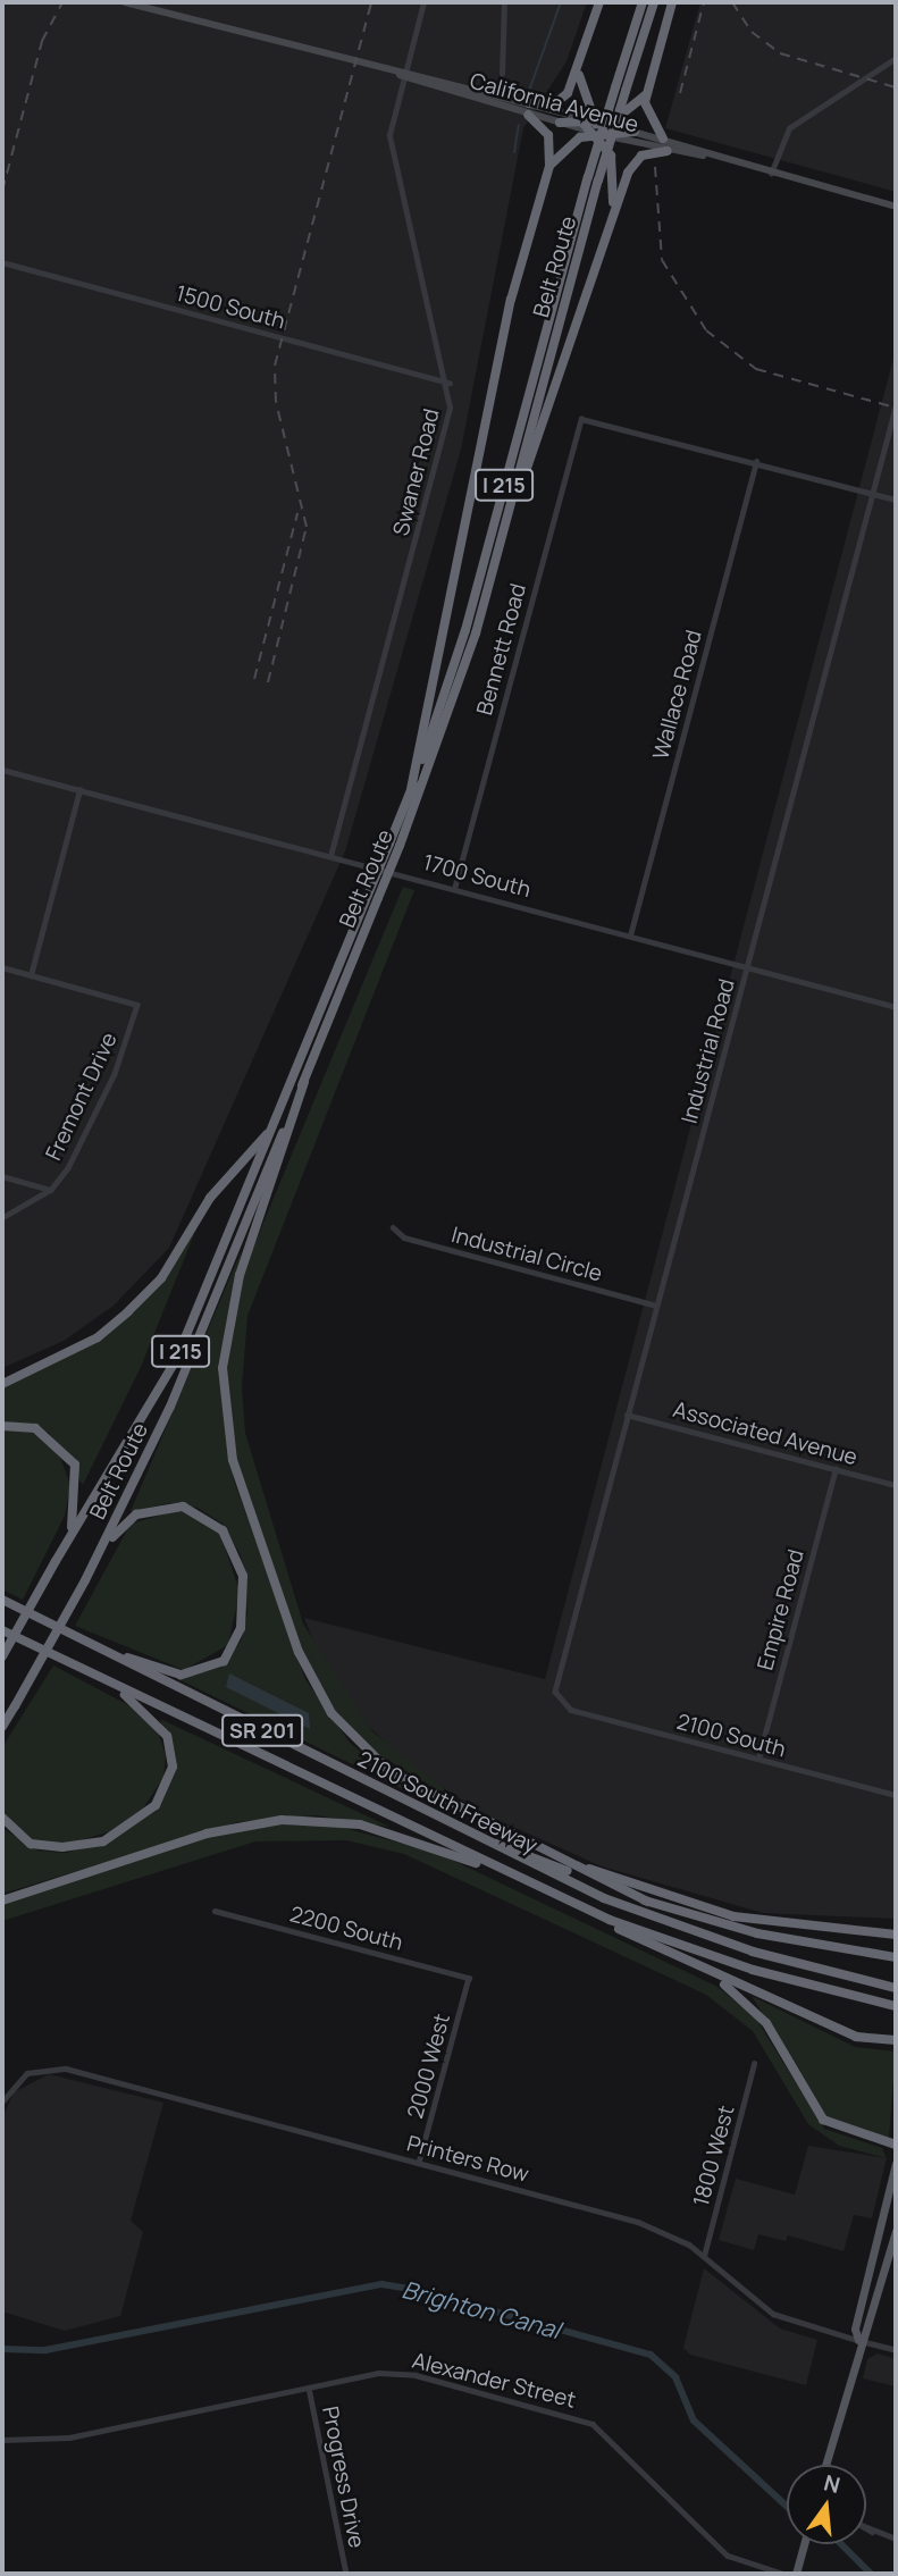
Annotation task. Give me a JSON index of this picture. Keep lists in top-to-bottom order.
{
  "streets": {
    "highway": [
      "Belt Route",
      "I 215",
      "SR 201",
      "2100 South Freeway"
    ],
    "main road": ["California Avenue"],
    "street": [
      "1500 South",
      "Swaner Road",
      "Bennett Road",
      "Wallace Road",
      "1700 South",
      "Industrial Road",
      "Fremont Drive",
      "Industrial Circle",
      "Associated Avenue",
      "Empire Road",
      "2100 South",
      "2200 South",
      "2000 West",
      "1800 West",
      "Printers Row",
      "Alexander Street",
      "Progress Drive"
    ]
  },
  "crossings": [
    ["California Avenue", "Swaner Road"],
    ["1500 South", "Swaner Road"],
    ["Swaner Road", "1700 South"],
    ["Bennett Road", "Wallace Road"],
    ["Bennett Road", "1700 South"],
    ["Wallace Road", "1700 South"],
    ["1700 South", "Industrial Road"],
    ["Industrial Road", "Industrial Circle"],
    ["Industrial Road", "Associated Avenue"],
    ["Industrial Road", "2100 South"],
    ["Associated Avenue", "Empire Road"],
    ["Empire Road", "2100 South"],
    ["2200 South", "2000 West"],
    ["2000 West", "Printers Row"],
    ["1800 West", "Printers Row"],
    ["Alexander Street", "Progress Drive"]
  ],
  "water": ["Brighton Canal"],
  "north": "top"
}
